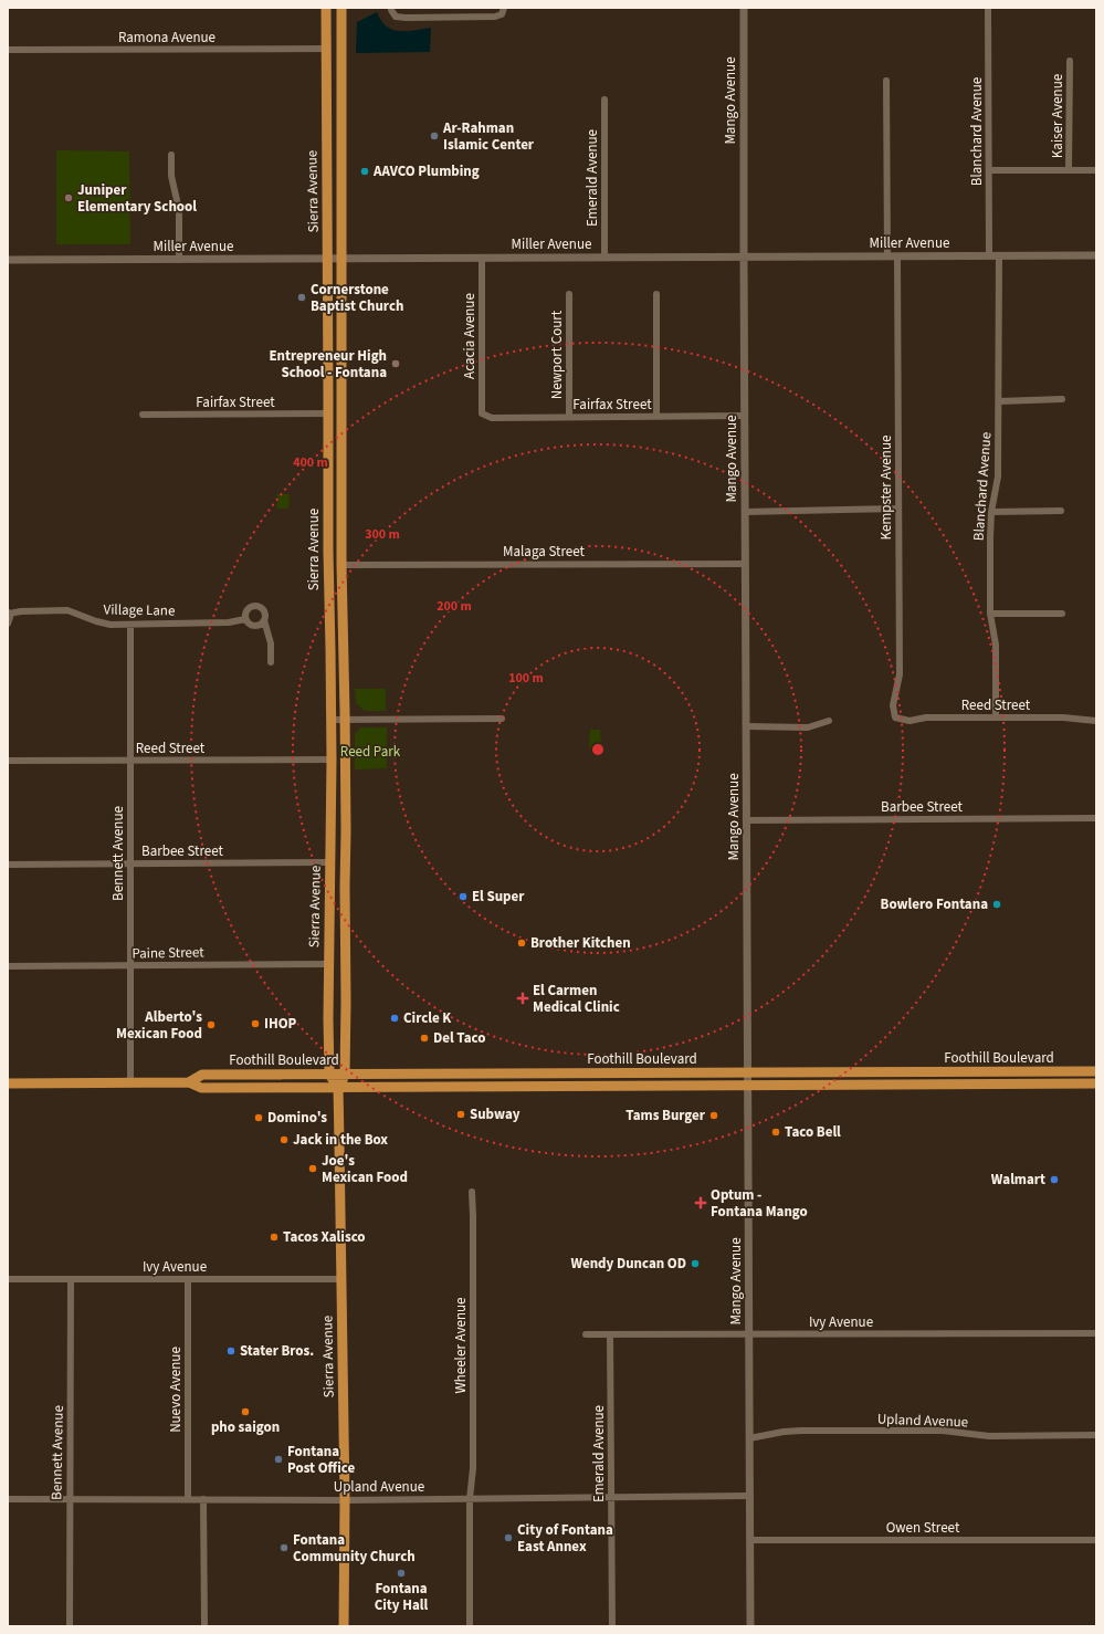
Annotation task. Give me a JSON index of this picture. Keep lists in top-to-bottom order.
{
  "streets": {
    "main road": ["Sierra Avenue", "Foothill Boulevard"],
    "street": [
      "Ramona Avenue",
      "Mango Avenue",
      "Kaiser Avenue",
      "Blanchard Avenue",
      "Emerald Avenue",
      "Miller Avenue",
      "Acacia Avenue",
      "Newport Court",
      "Fairfax Street",
      "Kempster Avenue",
      "Malaga Street",
      "Village Lane",
      "Reed Street",
      "Barbee Street",
      "Bennett Avenue",
      "Paine Street",
      "Ivy Avenue",
      "Wheeler Avenue",
      "Nuevo Avenue",
      "Upland Avenue",
      "Owen Street"
    ]
  },
  "crossings": [
    ["Ramona Avenue", "Sierra Avenue"],
    ["Mango Avenue", "Miller Avenue"],
    ["Mango Avenue", "Fairfax Street"],
    ["Mango Avenue", "Malaga Street"],
    ["Mango Avenue", "Barbee Street"],
    ["Mango Avenue", "Foothill Boulevard"],
    ["Mango Avenue", "Ivy Avenue"],
    ["Mango Avenue", "Upland Avenue"],
    ["Mango Avenue", "Owen Street"],
    ["Blanchard Avenue", "Miller Avenue"],
    ["Blanchard Avenue", "Reed Street"],
    ["Emerald Avenue", "Miller Avenue"],
    ["Emerald Avenue", "Ivy Avenue"],
    ["Emerald Avenue", "Upland Avenue"],
    ["Sierra Avenue", "Miller Avenue"],
    ["Sierra Avenue", "Fairfax Street"],
    ["Sierra Avenue", "Malaga Street"],
    ["Sierra Avenue", "Reed Street"],
    ["Sierra Avenue", "Barbee Street"],
    ["Sierra Avenue", "Paine Street"],
    ["Sierra Avenue", "Foothill Boulevard"],
    ["Sierra Avenue", "Ivy Avenue"],
    ["Sierra Avenue", "Upland Avenue"],
    ["Miller Avenue", "Acacia Avenue"],
    ["Miller Avenue", "Kempster Avenue"],
    ["Acacia Avenue", "Fairfax Street"],
    ["Newport Court", "Fairfax Street"],
    ["Kempster Avenue", "Reed Street"],
    ["Village Lane", "Bennett Avenue"],
    ["Reed Street", "Bennett Avenue"],
    ["Barbee Street", "Bennett Avenue"],
    ["Bennett Avenue", "Paine Street"],
    ["Bennett Avenue", "Foothill Boulevard"],
    ["Bennett Avenue", "Ivy Avenue"],
    ["Bennett Avenue", "Upland Avenue"],
    ["Ivy Avenue", "Nuevo Avenue"],
    ["Wheeler Avenue", "Upland Avenue"],
    ["Nuevo Avenue", "Upland Avenue"]
  ],
  "parks": ["Reed Park"],
  "places": {
    "other": [
      "Ar-Rahman Islamic Center",
      "AAVCO Plumbing",
      "Juniper Elementary School",
      "Cornerstone Baptist Church",
      "Entrepreneur High School - Fontana",
      "El Super",
      "Bowlero Fontana",
      "Brother Kitchen",
      "Circle K",
      "IHOP",
      "Alberto's Mexican Food",
      "Del Taco",
      "Subway",
      "Tams Burger",
      "Domino's",
      "Taco Bell",
      "Jack in the Box",
      "Joe's Mexican Food",
      "Walmart",
      "Tacos Xalisco",
      "Wendy Duncan OD",
      "Stater Bros.",
      "pho saigon",
      "Fontana Post Office",
      "City of Fontana East Annex",
      "Fontana Community Church",
      "Fontana City Hall"
    ],
    "health": ["El Carmen Medical Clinic", "Optum - Fontana Mango"]
  },
  "rings": [
    "400 m",
    "300 m",
    "200 m",
    "100 m"
  ]
}
